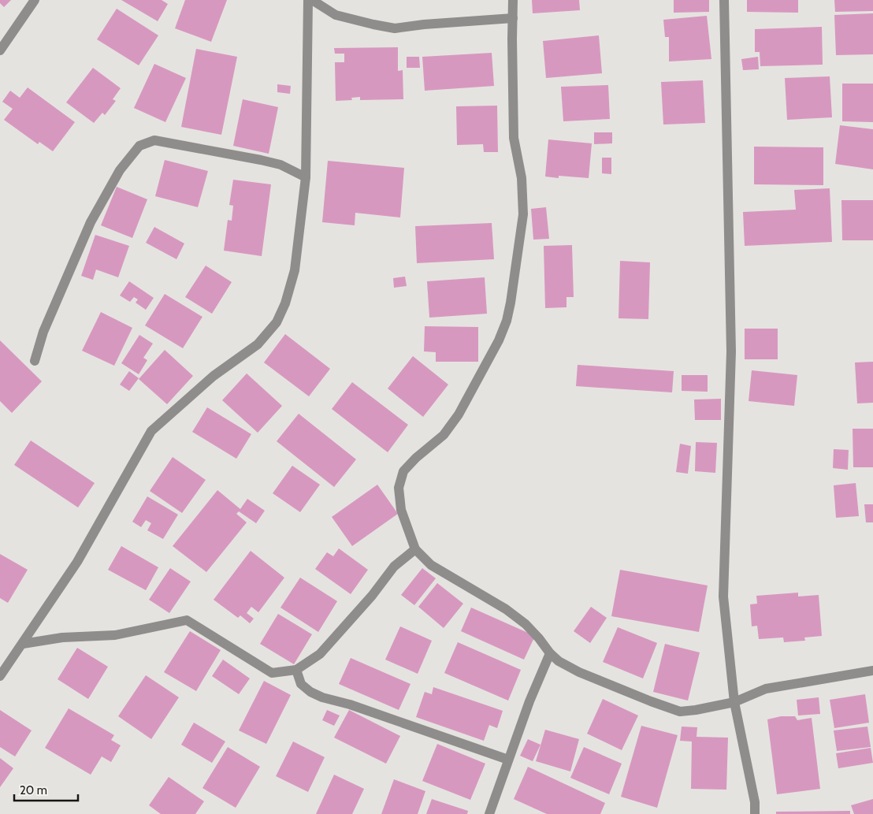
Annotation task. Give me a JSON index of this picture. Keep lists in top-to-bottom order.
{
  "scale_bar": "20 m"
}
